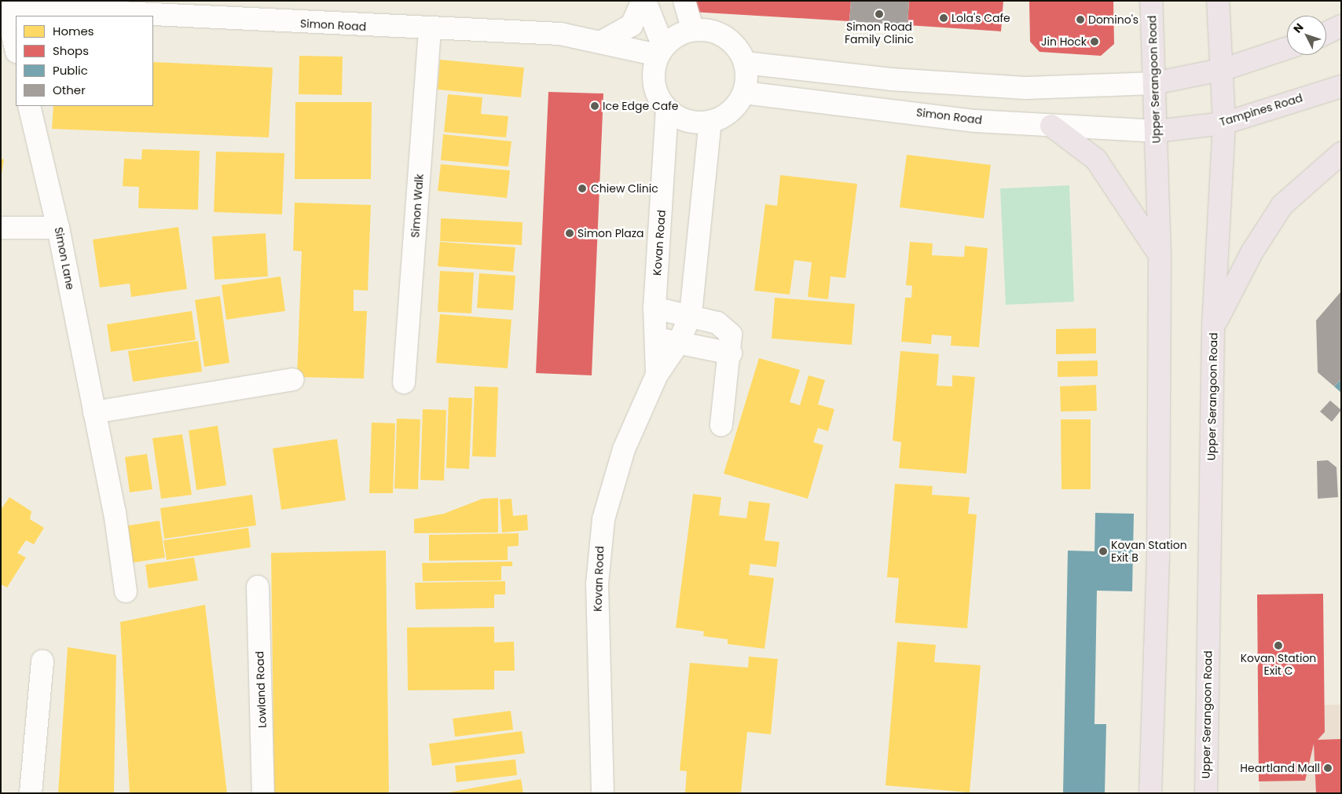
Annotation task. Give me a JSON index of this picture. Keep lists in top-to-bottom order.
{
  "streets": {
    "main road": ["Upper Serangoon Road", "Tampines Road"],
    "street": [
      "Simon Road",
      "Simon Walk",
      "Kovan Road",
      "Simon Lane",
      "Lowland Road"
    ]
  },
  "crossings": [
    ["Simon Road", "Upper Serangoon Road"],
    ["Simon Road", "Tampines Road"],
    ["Simon Road", "Simon Walk"],
    ["Simon Road", "Kovan Road"],
    ["Upper Serangoon Road", "Tampines Road"]
  ],
  "places": [
    "Simon Road Family Clinic",
    "Lola's Cafe",
    "Domino's",
    "Jin Hock",
    "Ice Edge Cafe",
    "Chiew Clinic",
    "Simon Plaza",
    "Kovan Station Exit B",
    "Kovan Station Exit C",
    "Heartland Mall"
  ],
  "legend": [
    "Homes",
    "Shops",
    "Public",
    "Other"
  ],
  "north": "top left"
}
